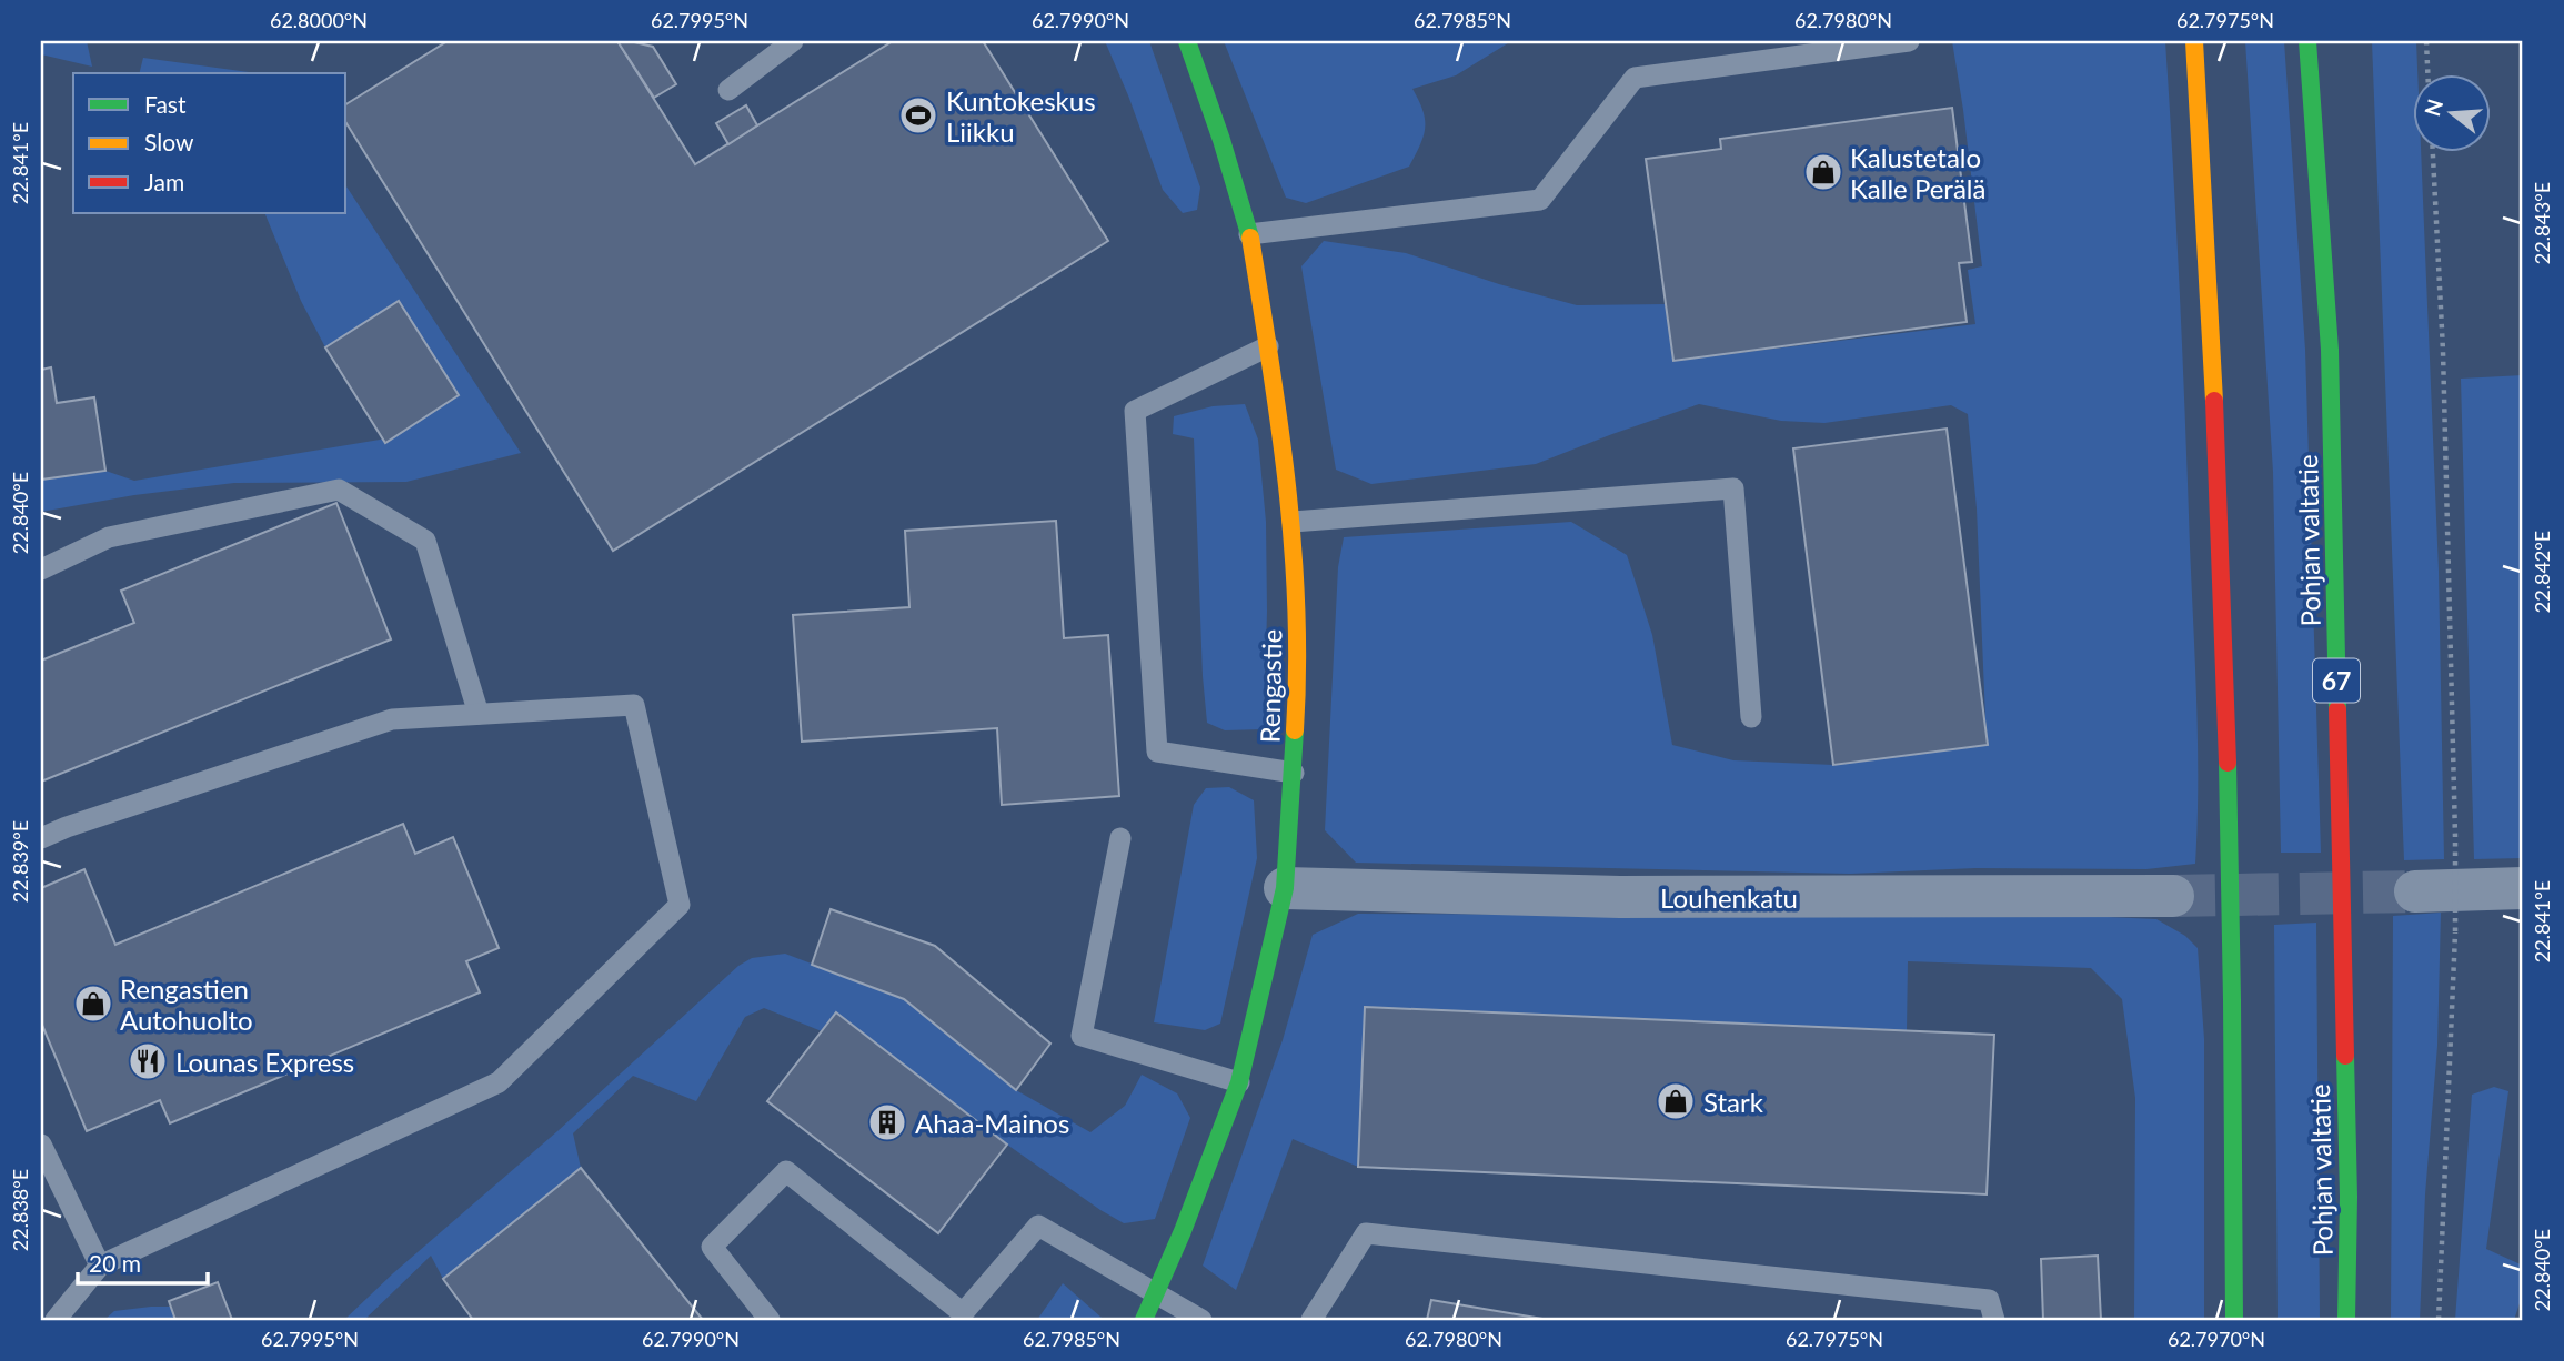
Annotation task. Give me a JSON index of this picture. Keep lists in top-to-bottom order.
{
  "streets": {
    "main road": ["Pohjan valtatie", "67", "Rengastie"],
    "street": ["Louhenkatu"]
  },
  "crossings": [
    ["Rengastie", "Louhenkatu"]
  ],
  "places": {
    "sports": ["Kuntokeskus Liikku"],
    "shop": ["Kalustetalo Kalle Perälä", "Rengastien Autohuolto", "Stark"],
    "restaurant": ["Lounas Express"],
    "building": ["Ahaa-Mainos"]
  },
  "legend": ["Fast", "Slow", "Jam"],
  "scale_bar": "20 m",
  "north": "left",
  "coordinates": [
    "62.8000°N",
    "62.7995°N",
    "62.7990°N",
    "62.7985°N",
    "62.7980°N",
    "62.7975°N",
    "22.841°E",
    "22.843°E",
    "22.840°E",
    "22.842°E",
    "22.839°E",
    "22.838°E",
    "62.7970°N"
  ]
}
